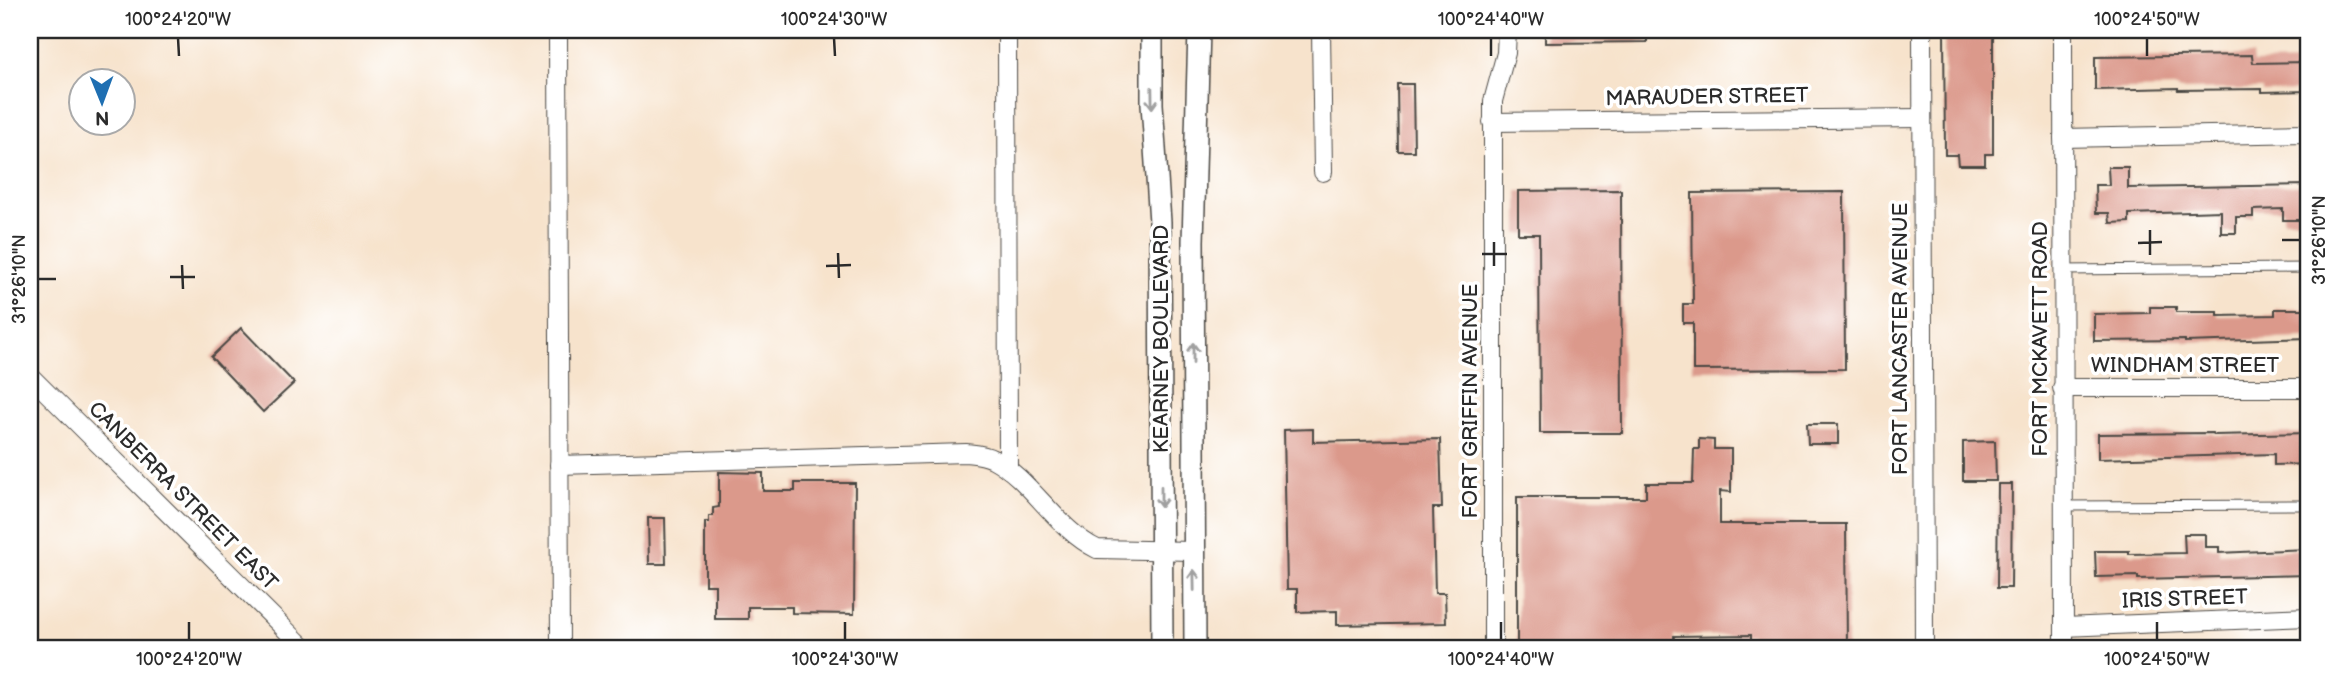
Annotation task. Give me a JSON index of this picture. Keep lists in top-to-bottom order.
{
  "streets": {
    "street": [
      "MARAUDER STREET",
      "KEARNEY BOULEVARD",
      "FORT LANCASTER AVENUE",
      "FORT MCKAVETT ROAD",
      "WINDHAM STREET",
      "FORT GRIFFIN AVENUE",
      "CANBERRA STREET EAST",
      "IRIS STREET"
    ]
  },
  "crossings": [
    ["MARAUDER STREET", "FORT LANCASTER AVENUE"],
    ["MARAUDER STREET", "FORT GRIFFIN AVENUE"],
    ["FORT MCKAVETT ROAD", "WINDHAM STREET"],
    ["FORT MCKAVETT ROAD", "IRIS STREET"]
  ],
  "north": "bottom",
  "coordinates": [
    "100°24'20\"W",
    "100°24'30\"W",
    "100°24'40\"W",
    "100°24'50\"W",
    "31°26'10\"N"
  ]
}
